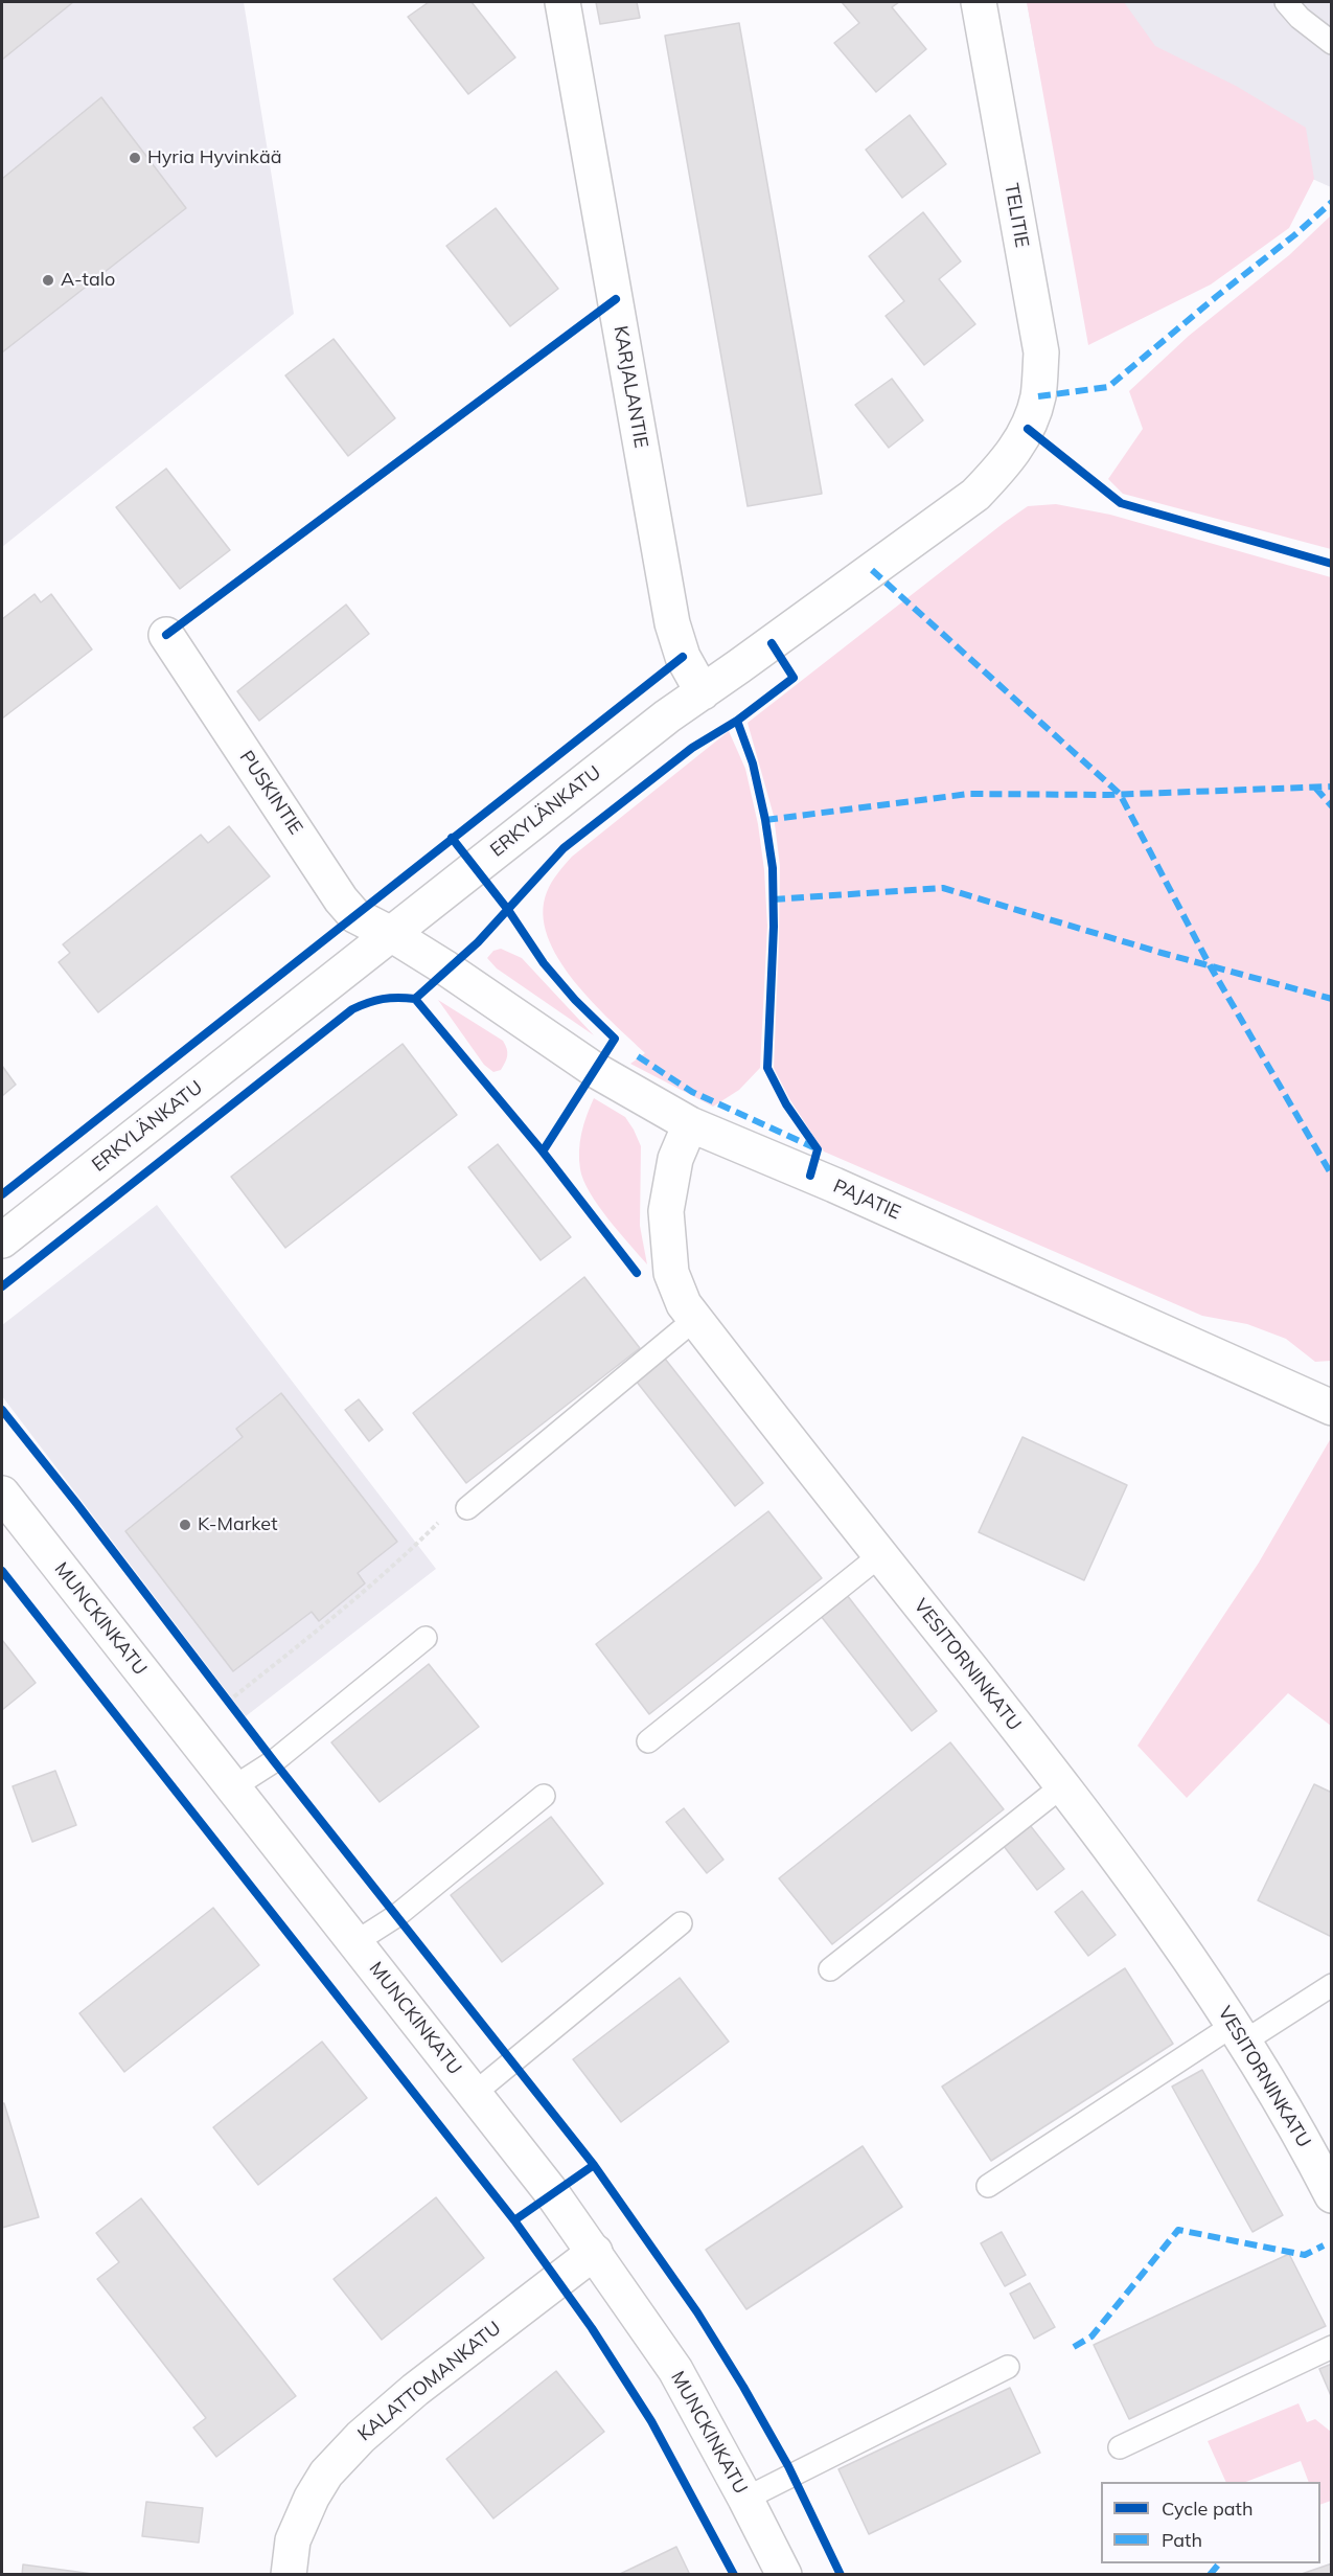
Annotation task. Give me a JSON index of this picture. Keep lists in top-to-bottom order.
{
  "streets": {
    "street": [
      "TELITIE",
      "KARJALANTIE",
      "PUSKINTIE",
      "ERKYLÄNKATU",
      "PAJATIE",
      "MUNCKINKATU",
      "VESITORNINKATU",
      "KALATTOMANKATU"
    ]
  },
  "crossings": [
    ["TELITIE", "ERKYLÄNKATU"],
    ["KARJALANTIE", "ERKYLÄNKATU"],
    ["PUSKINTIE", "ERKYLÄNKATU"],
    ["PUSKINTIE", "PAJATIE"],
    ["ERKYLÄNKATU", "PAJATIE"],
    ["PAJATIE", "VESITORNINKATU"],
    ["MUNCKINKATU", "KALATTOMANKATU"]
  ],
  "places": ["Hyria Hyvinkää", "A-talo", "K-Market"],
  "legend": ["Cycle path", "Path"]
}
